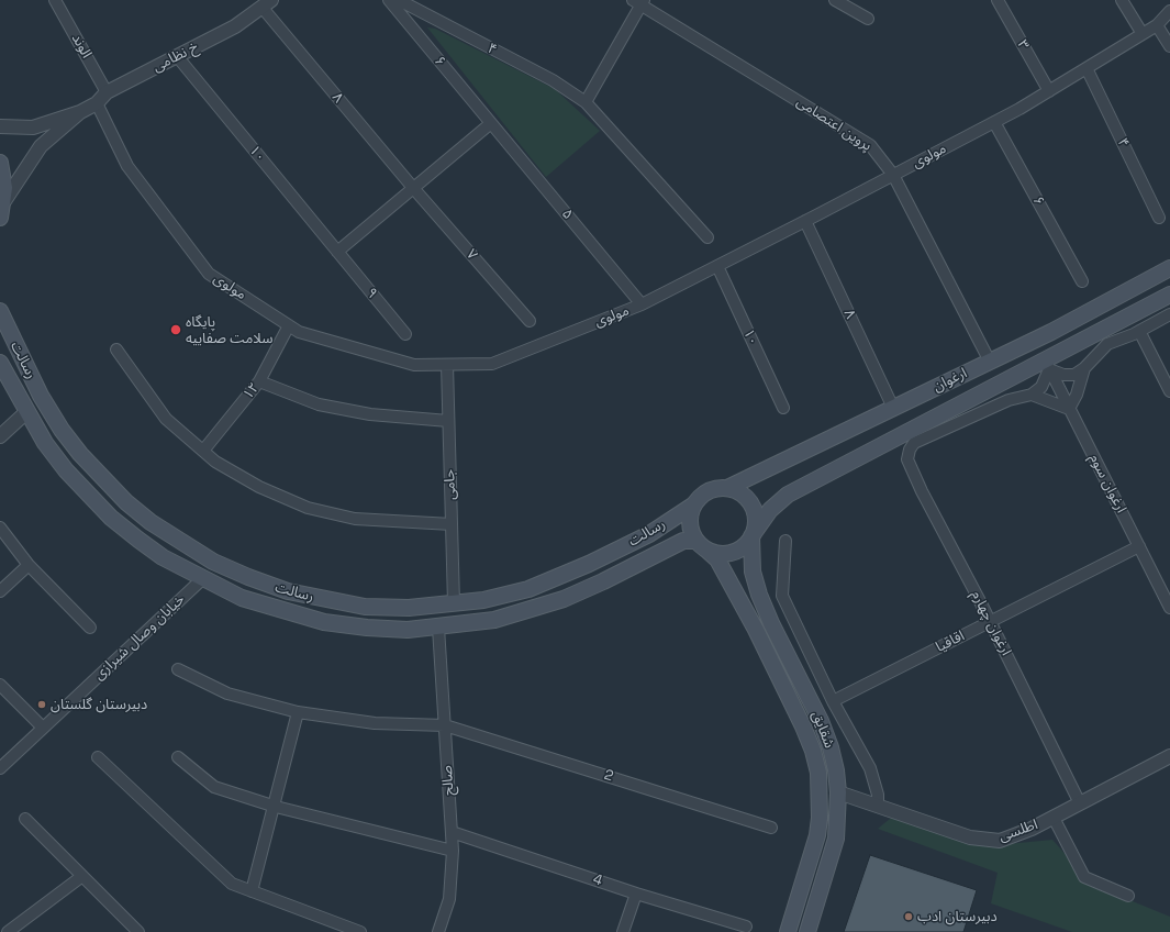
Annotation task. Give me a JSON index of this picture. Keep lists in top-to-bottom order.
{
  "streets": {
    "main road": ["رسالت", "ارغوان", "شقایق"],
    "street": [
      "۳",
      "الوند",
      "۴",
      "خ نظامی",
      "۶",
      "۸",
      "پروین اعتصامی",
      "۱۰",
      "مولوی",
      "۵",
      "۷",
      "۹",
      "۱۲",
      "ارغوان سوم",
      "جامی",
      "ارغوان چهارم",
      "خیابان وصال شیرازی",
      "اقاقیا",
      "2",
      "صالح",
      "اطلسی",
      "4"
    ]
  },
  "crossings": [
    ["۳", "مولوی"],
    ["الوند", "خ نظامی"],
    ["۴", "مولوی"],
    ["خ نظامی", "۸"],
    ["خ نظامی", "۱۰"],
    ["خ نظامی", "مولوی"],
    ["۶", "مولوی"],
    ["۶", "۵"],
    ["۸", "مولوی"],
    ["۸", "۷"],
    ["۸", "ارغوان"],
    ["پروین اعتصامی", "مولوی"],
    ["پروین اعتصامی", "ارغوان"],
    ["۱۰", "مولوی"],
    ["۱۰", "۹"],
    ["مولوی", "۵"],
    ["مولوی", "۱۲"],
    ["مولوی", "جامی"],
    ["رسالت", "ارغوان"],
    ["رسالت", "جامی"],
    ["رسالت", "خیابان وصال شیرازی"],
    ["رسالت", "شقایق"],
    ["رسالت", "صالح"],
    ["ارغوان", "ارغوان سوم"],
    ["ارغوان", "شقایق"],
    ["ارغوان سوم", "اقاقیا"],
    ["ارغوان چهارم", "اقاقیا"],
    ["ارغوان چهارم", "اطلسی"],
    ["شقایق", "اطلسی"],
    ["2", "صالح"],
    ["صالح", "4"]
  ],
  "places": ["پایگاه سلامت صفاییه", "دبیرستان گلستان", "دبیرستان ادب"]
}
